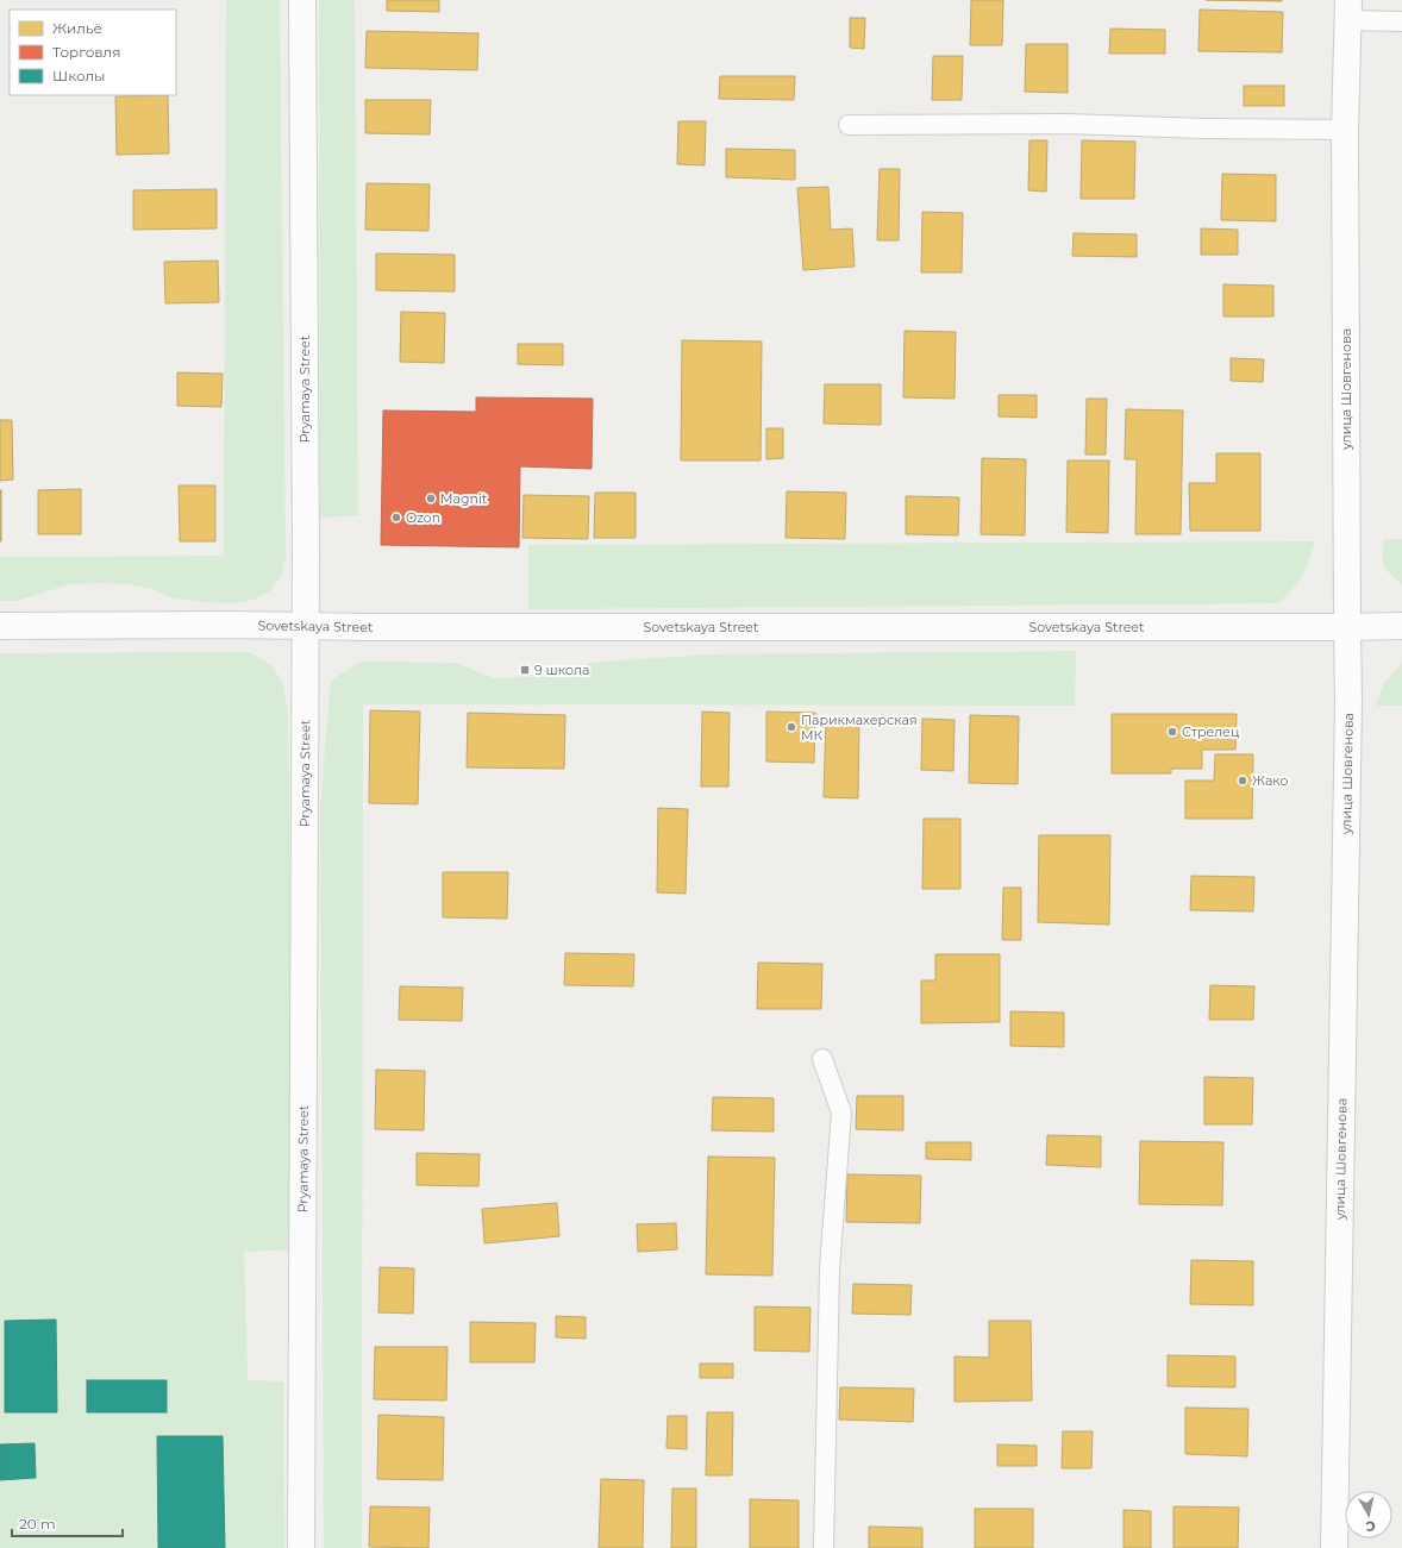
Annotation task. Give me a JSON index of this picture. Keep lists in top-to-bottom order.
{
  "streets": {
    "street": ["Pryamaya Street", "улица Шовгенова", "Sovetskaya Street"]
  },
  "crossings": [
    ["Pryamaya Street", "Sovetskaya Street"],
    ["улица Шовгенова", "Sovetskaya Street"]
  ],
  "places": {
    "other": [
      "Magnit",
      "Ozon",
      "Парикмахерская МК",
      "Стрелец",
      "Жако"
    ],
    "transit": ["9 школа"]
  },
  "legend": ["Жильё", "Торговля", "Школы"],
  "scale_bar": "20 m",
  "north": "bottom"
}
